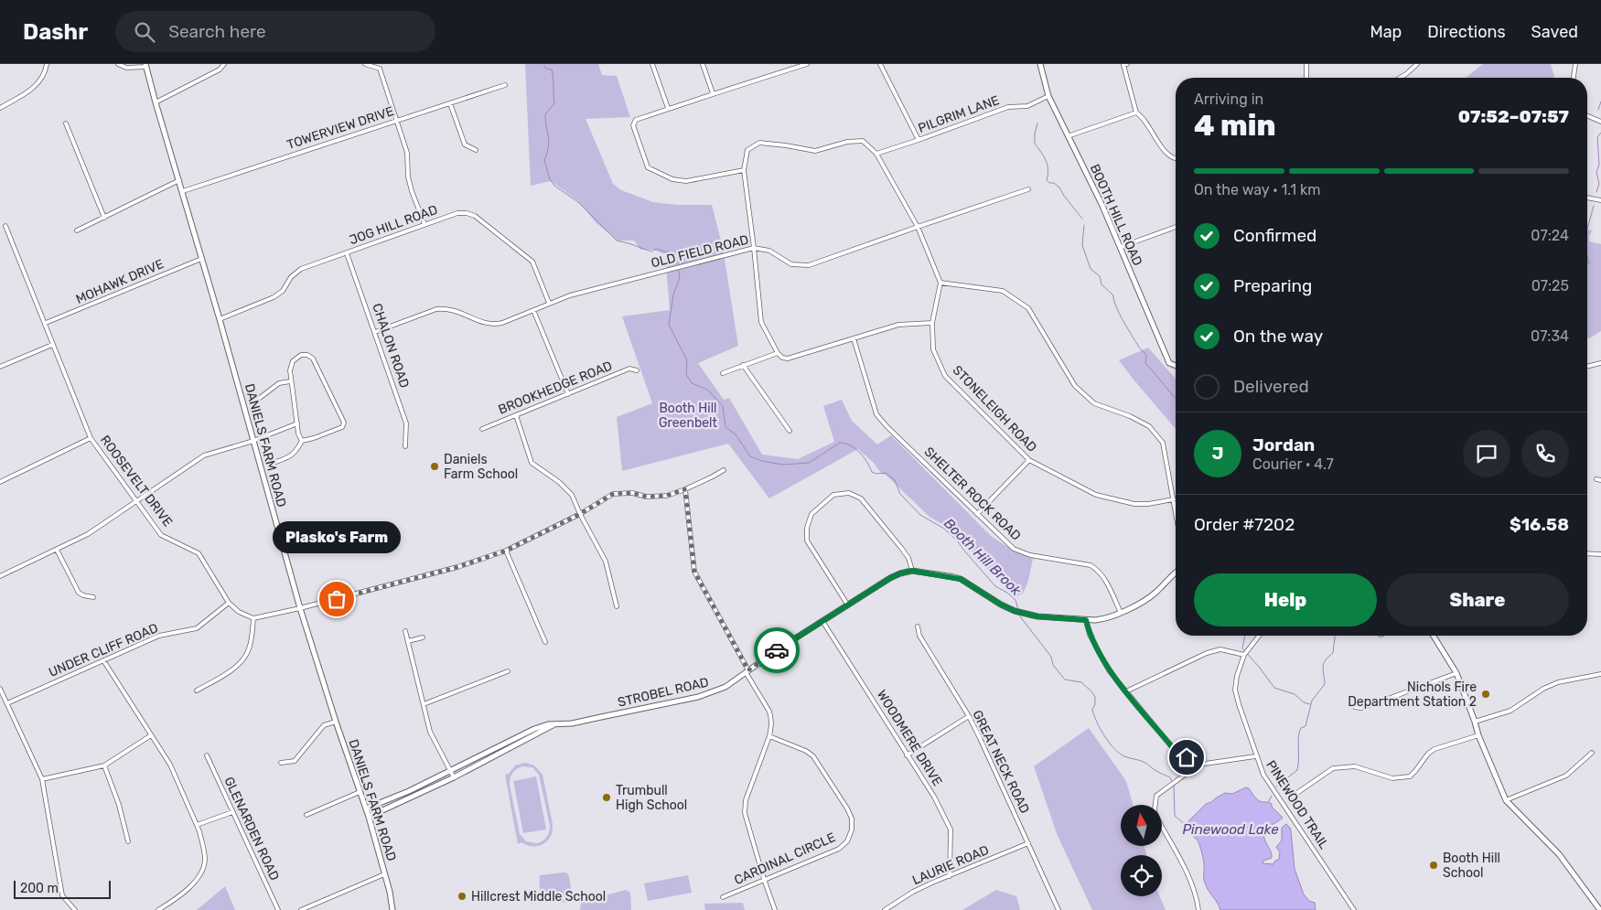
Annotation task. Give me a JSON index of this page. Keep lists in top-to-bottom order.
{
  "streets": {
    "street": [
      "PILGRIM LANE",
      "TOWERVIEW DRIVE",
      "BOOTH HILL ROAD",
      "JOG HILL ROAD",
      "OLD FIELD ROAD",
      "MOHAWK DRIVE",
      "CHALON ROAD",
      "BROOKHEDGE ROAD",
      "STONELEIGH ROAD",
      "DANIELS FARM ROAD",
      "ROOSEVELT DRIVE",
      "SHELTER ROCK ROAD",
      "UNDER CLIFF ROAD",
      "STROBEL ROAD",
      "WOODMERE DRIVE",
      "GREAT NECK ROAD",
      "PINEWOOD TRAIL",
      "GLENARDEN ROAD",
      "CARDINAL CIRCLE",
      "LAURIE ROAD"
    ]
  },
  "crossings": [
    ["PILGRIM LANE", "BOOTH HILL ROAD"],
    ["TOWERVIEW DRIVE", "DANIELS FARM ROAD"],
    ["JOG HILL ROAD", "OLD FIELD ROAD"],
    ["JOG HILL ROAD", "CHALON ROAD"],
    ["JOG HILL ROAD", "DANIELS FARM ROAD"],
    ["OLD FIELD ROAD", "CHALON ROAD"],
    ["MOHAWK DRIVE", "DANIELS FARM ROAD"],
    ["MOHAWK DRIVE", "ROOSEVELT DRIVE"],
    ["DANIELS FARM ROAD", "STROBEL ROAD"],
    ["ROOSEVELT DRIVE", "UNDER CLIFF ROAD"],
    ["SHELTER ROCK ROAD", "STROBEL ROAD"],
    ["STROBEL ROAD", "WOODMERE DRIVE"],
    ["WOODMERE DRIVE", "LAURIE ROAD"],
    ["GREAT NECK ROAD", "LAURIE ROAD"]
  ],
  "water": ["Booth Hill Brook", "Pinewood Lake"],
  "parks": ["Booth Hill Greenbelt"],
  "places": [
    "Daniels Farm School",
    "Plasko's Farm",
    "Nichols Fire Department Station 2",
    "Trumbull High School",
    "Booth Hill School",
    "Hillcrest Middle School"
  ],
  "scale_bar": "200 m",
  "north": "top",
  "page": {
    "header": "Dashr",
    "search": "Search here",
    "nav": ["Map", "Directions", "Saved"],
    "heading": ["4 min", "Arriving in", "07:52–07:57"],
    "panel": [
      "Jordan",
      "Courier · 4.7",
      "Order #7202",
      "$16.58"
    ],
    "bar": "On the way · 1.1 km",
    "list": [
      ["Confirmed", "07:24"],
      ["Preparing", "07:25"],
      ["On the way", "07:34"],
      "Delivered"
    ],
    "round": "J",
    "bubble": "Plasko's Farm",
    "buttons": ["Help", "Share"],
    "scale": "200 m"
  }
}
